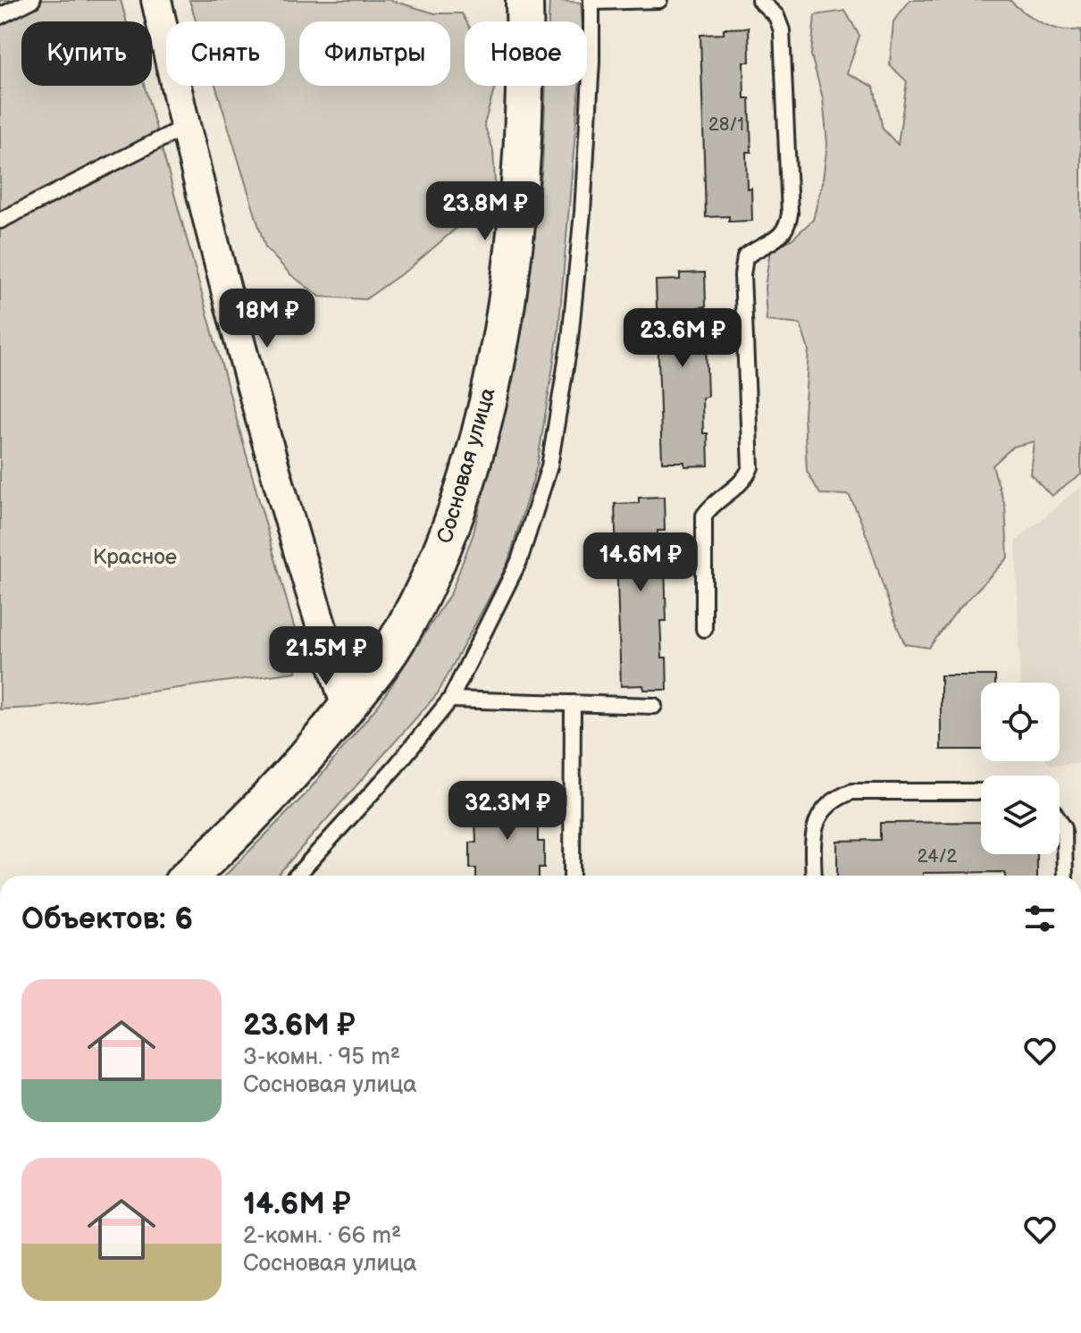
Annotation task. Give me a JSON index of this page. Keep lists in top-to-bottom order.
{
  "streets": {
    "street": ["Сосновая улица"]
  },
  "parks": ["Красное"],
  "house_numbers": ["28/1", "24/2"],
  "page": {
    "chip": [
      "Купить",
      "Снять",
      "Фильтры",
      "Новое"
    ],
    "price": [
      "23.8M ₽",
      "18M ₽",
      "23.6M ₽",
      "14.6M ₽",
      "21.5M ₽",
      "32.3M ₽"
    ],
    "heading": "Объектов: 6",
    "list": [
      {
        "name": "23.6M ₽",
        "note": "3-комн. · 95 m² · Сосновая улица"
      },
      {
        "name": "14.6M ₽",
        "note": "2-комн. · 66 m² · Сосновая улица"
      }
    ]
  }
}
